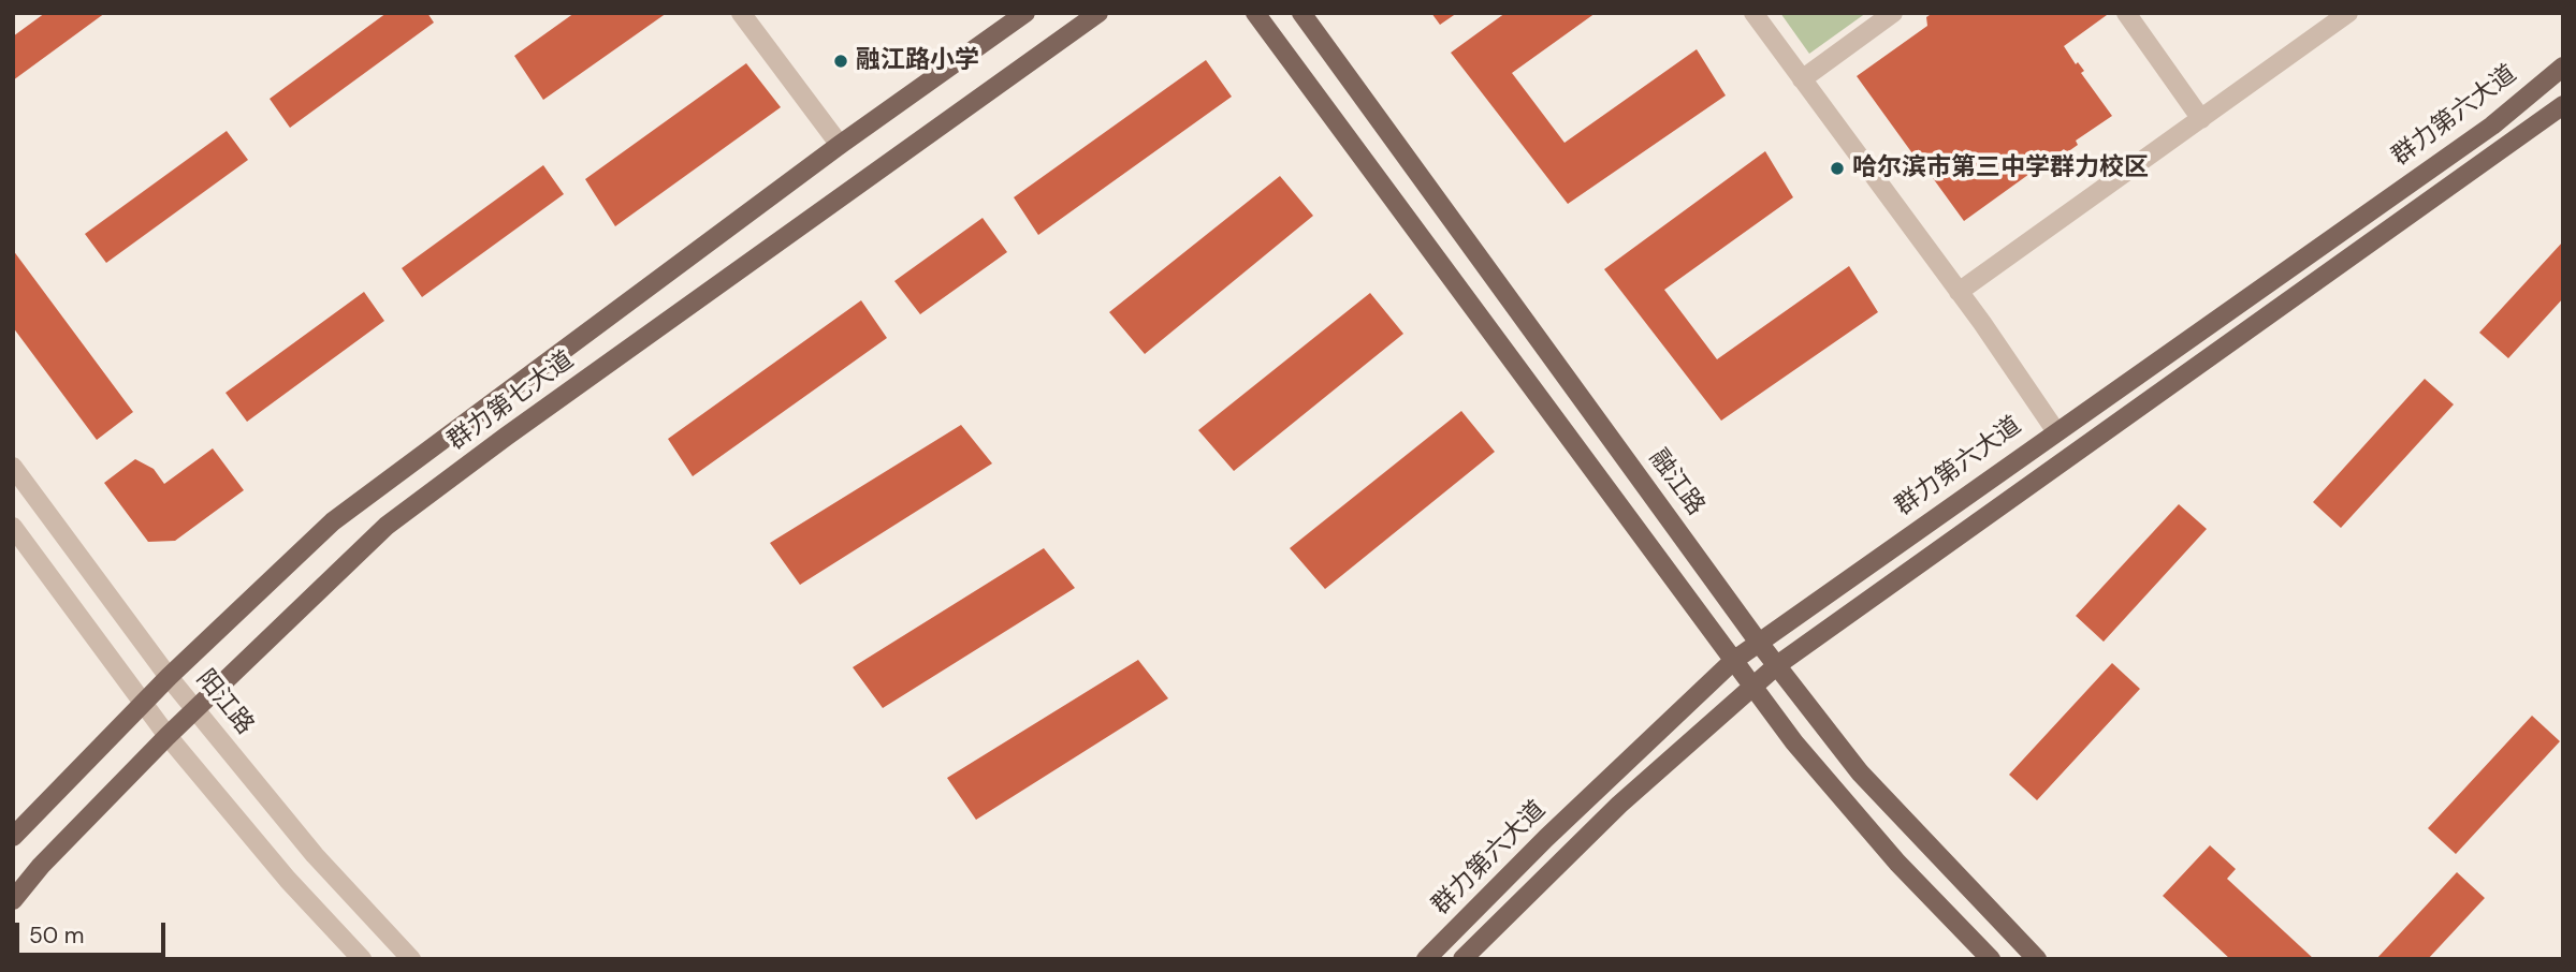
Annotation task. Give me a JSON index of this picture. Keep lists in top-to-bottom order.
{
  "streets": {
    "main road": ["群力第六大道", "群力第七大道", "融江路"],
    "street": ["阳江路"]
  },
  "crossings": [
    ["群力第六大道", "融江路"],
    ["群力第七大道", "阳江路"]
  ],
  "places": ["融江路小学", "哈尔滨市第三中学群力校区"],
  "scale_bar": "50 m"
}
